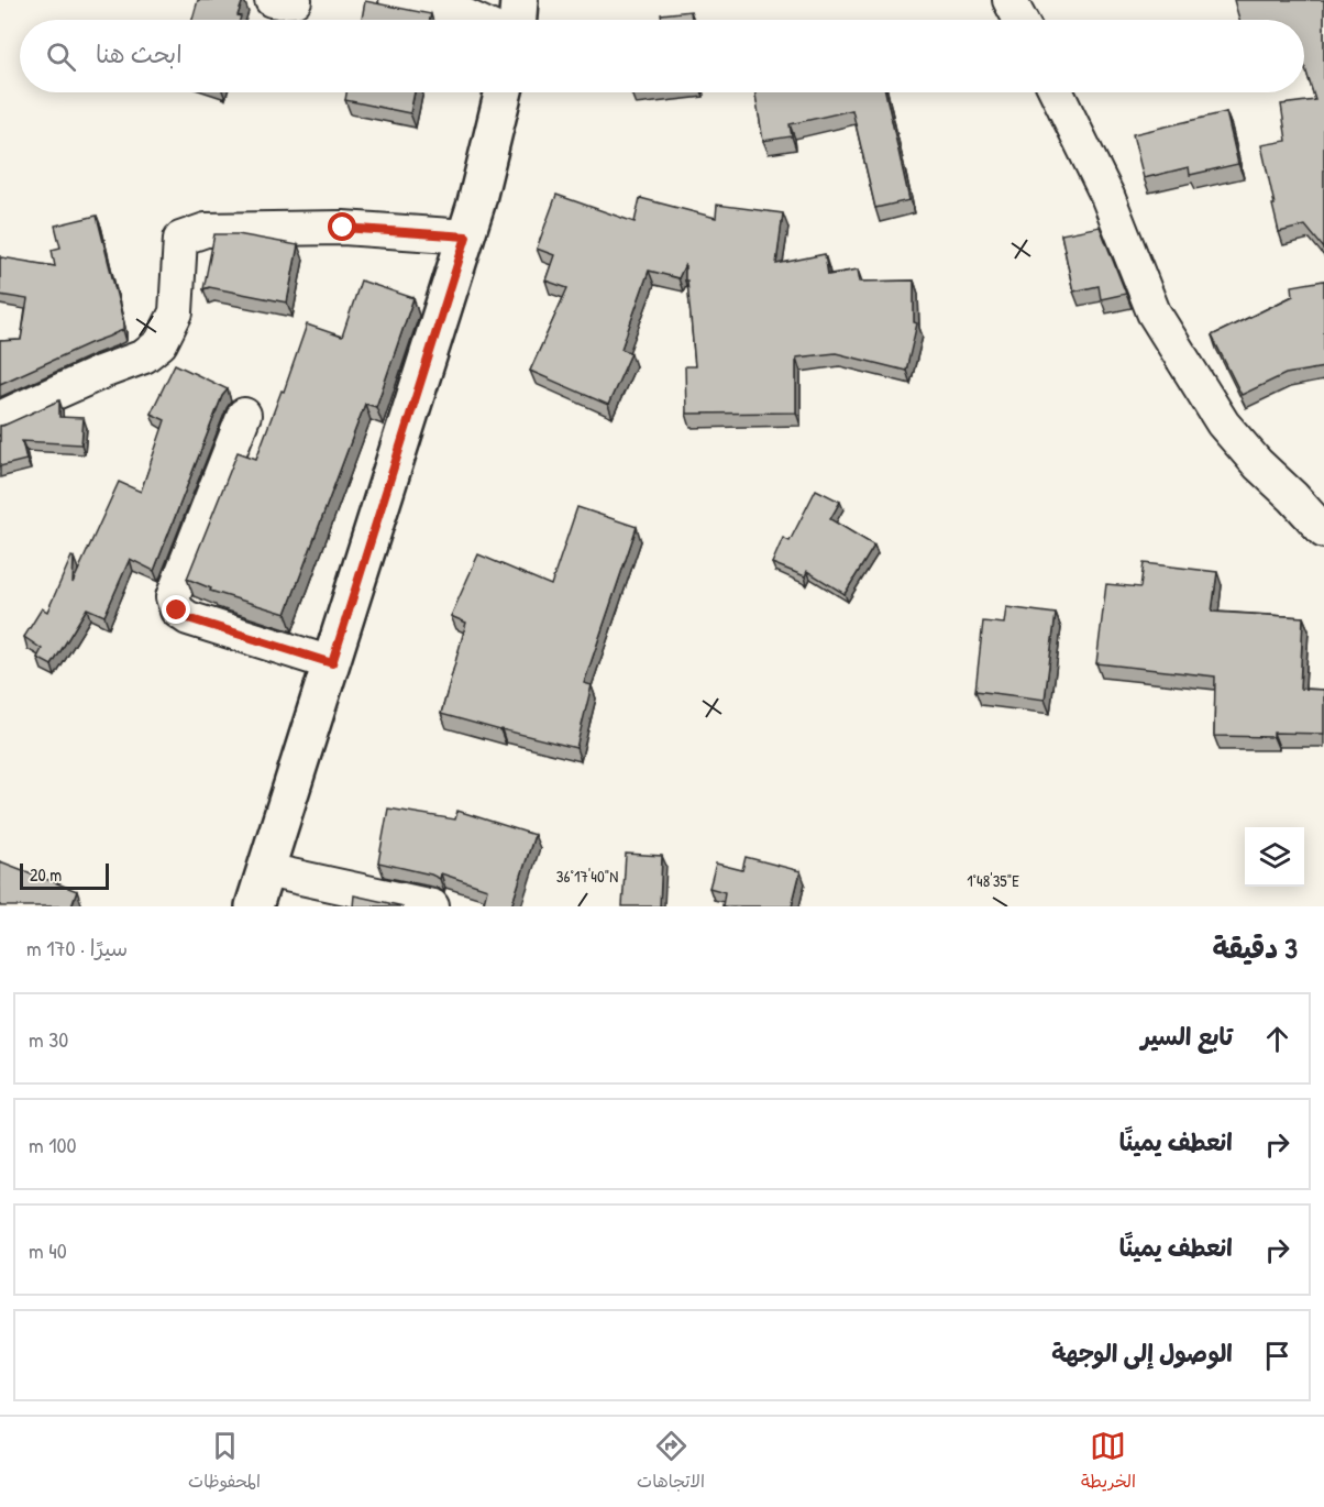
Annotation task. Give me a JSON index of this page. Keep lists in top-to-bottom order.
{
  "scale_bar": "20 m",
  "page": {
    "search": "ابحث هنا",
    "scale": "20 m",
    "heading": ["3 دقيقة", "سيرًا · 170 m"],
    "list": [
      ["تابع السير", "30 m"],
      ["انعطف يمينًا", "100 m"],
      ["انعطف يمينًا", "40 m"],
      "الوصول إلى الوجهة"
    ],
    "nav": ["الخريطة", "الاتجاهات", "المحفوظات"]
  },
  "coordinates": ["36°17'40\"N", "1°48'35\"E"]
}
